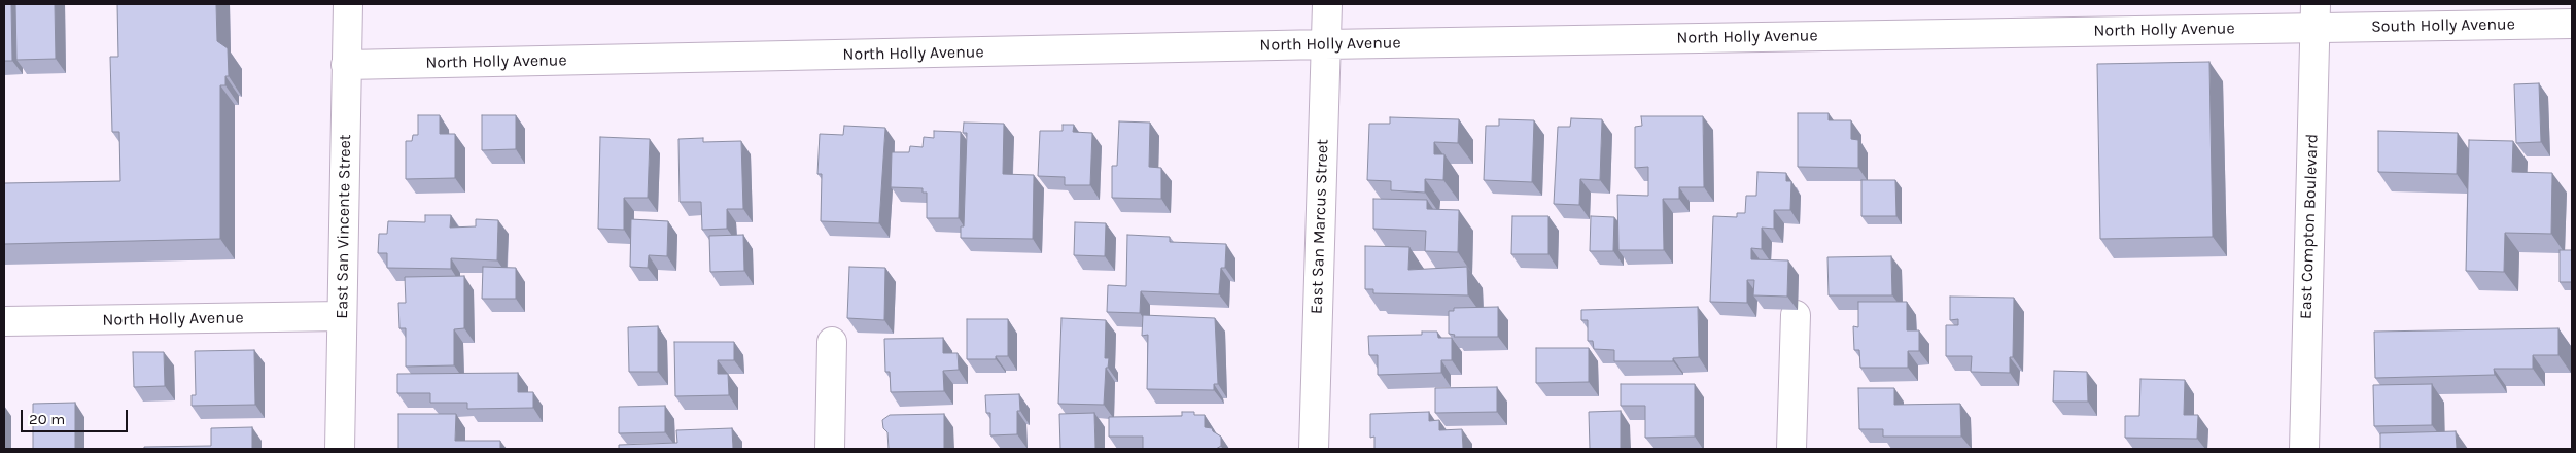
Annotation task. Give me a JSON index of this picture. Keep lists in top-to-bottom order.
{
  "streets": {
    "street": [
      "South Holly Avenue",
      "North Holly Avenue",
      "East San Vincente Street",
      "East San Marcus Street",
      "East Compton Boulevard"
    ]
  },
  "crossings": [
    ["South Holly Avenue", "North Holly Avenue"],
    ["South Holly Avenue", "East Compton Boulevard"],
    ["North Holly Avenue", "East San Vincente Street"],
    ["North Holly Avenue", "East San Marcus Street"],
    ["North Holly Avenue", "East Compton Boulevard"]
  ],
  "scale_bar": "20 m"
}
